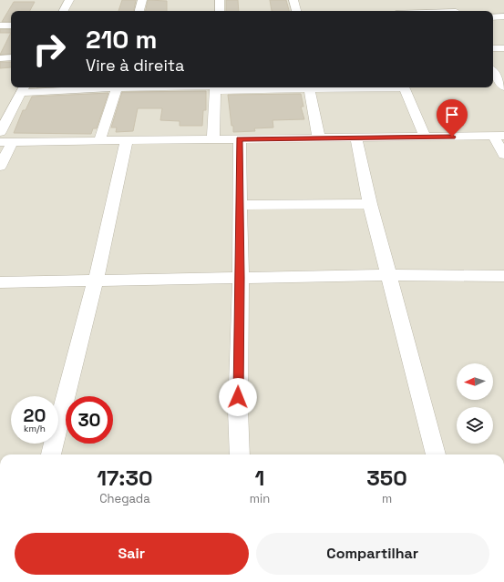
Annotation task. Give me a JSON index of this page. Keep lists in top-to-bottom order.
{
  "north": "left",
  "page": {
    "turn": ["210 m", "Vire à direita"],
    "speed": "20 km/h",
    "limit": "30",
    "eta": [
      "17:30",
      "Chegada",
      "1",
      "min",
      "350",
      "m"
    ],
    "buttons": ["Sair", "Compartilhar"]
  }
}
